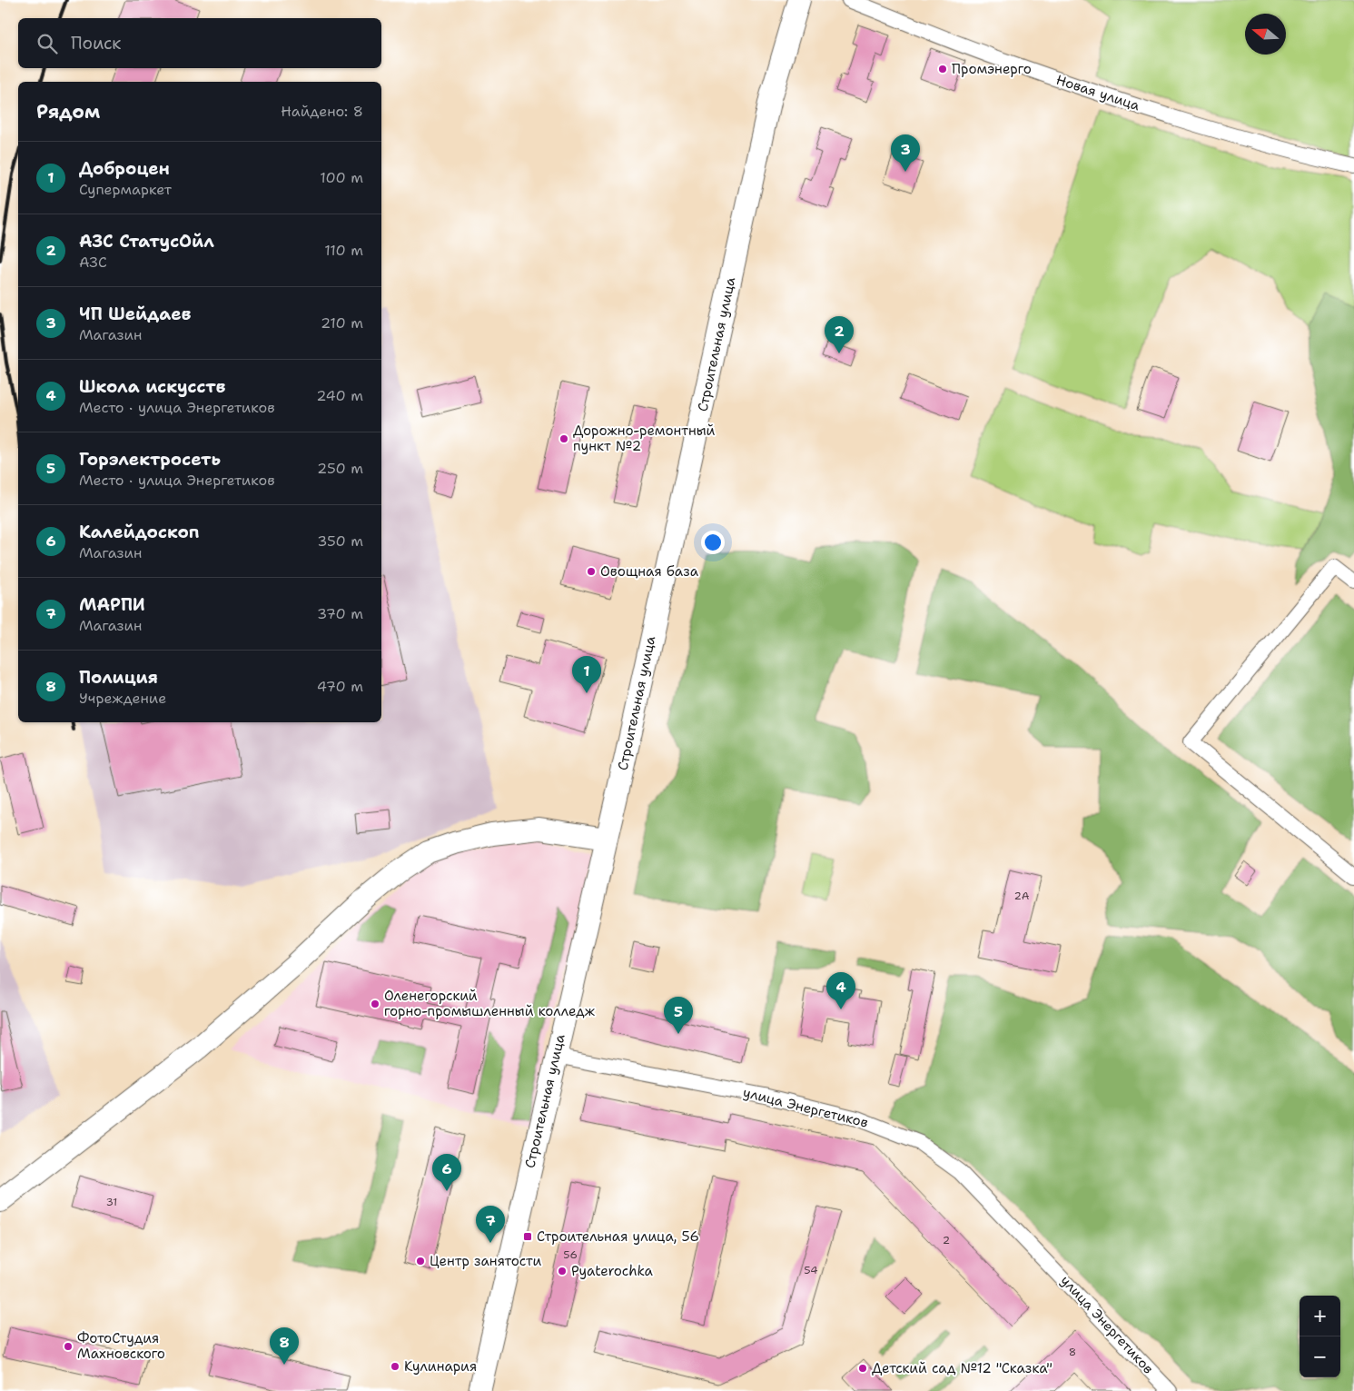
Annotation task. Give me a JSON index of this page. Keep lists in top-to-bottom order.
{
  "streets": {
    "street": ["Новая улица", "Строительная улица", "улица Энергетиков"]
  },
  "crossings": [
    ["Строительная улица", "улица Энергетиков"]
  ],
  "places": {
    "other": [
      "Промэнерго",
      "Дорожно-ремонтный пункт №2",
      "Овощная база",
      "Оленегорский горно-промышленный колледж",
      "Центр занятости",
      "Pyaterochka",
      "ФотоСтудия Махновского",
      "Кулинария",
      "Детский сад №12 \"Сказка\""
    ],
    "transit": ["Строительная улица, 56"]
  },
  "house_numbers": [
    "2А",
    "31",
    "2",
    "56",
    "54",
    "8"
  ],
  "north": "left",
  "page": {
    "search": "Поиск",
    "heading": ["Рядом", "Найдено: 8"],
    "pins": [
      "3",
      "2",
      "1",
      "4",
      "5",
      "6",
      "7",
      "8"
    ],
    "list": [
      {
        "mark": "1",
        "name": "Доброцен",
        "note": "Супермаркет",
        "value": "100 m"
      },
      {
        "mark": "2",
        "name": "АЗС СтатусОйл",
        "note": "АЗС",
        "value": "110 m"
      },
      {
        "mark": "3",
        "name": "ЧП Шейдаев",
        "note": "Магазин",
        "value": "210 m"
      },
      {
        "mark": "4",
        "name": "Школа искусств",
        "note": "Место · улица Энергетиков",
        "value": "240 m"
      },
      {
        "mark": "5",
        "name": "Горэлектросеть",
        "note": "Место · улица Энергетиков",
        "value": "250 m"
      },
      {
        "mark": "6",
        "name": "Калейдоскоп",
        "note": "Магазин",
        "value": "350 m"
      },
      {
        "mark": "7",
        "name": "МАРПИ",
        "note": "Магазин",
        "value": "370 m"
      },
      {
        "mark": "8",
        "name": "Полиция",
        "note": "Учреждение",
        "value": "470 m"
      }
    ],
    "map_buttons": ["+", "−"]
  }
}
